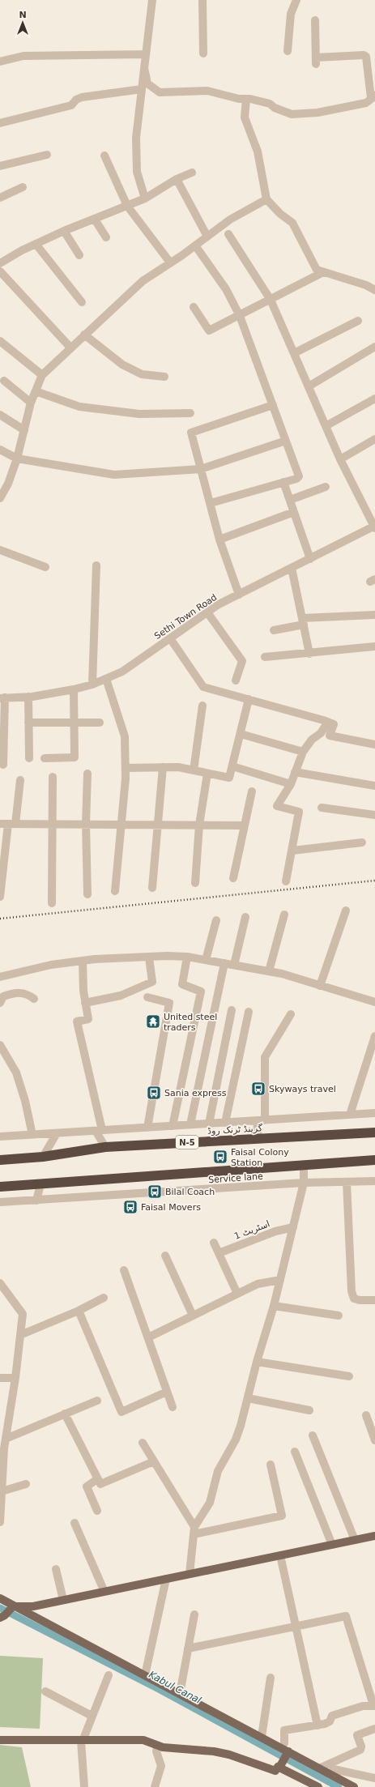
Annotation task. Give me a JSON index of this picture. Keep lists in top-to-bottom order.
{
  "streets": {
    "highway": ["گرینڈ ٹرنک روڈ", "N-5"],
    "street": ["Sethi Town Road", "Service lane", "اسٹریٹ 1"]
  },
  "water": ["Kabul Canal"],
  "places": {
    "temple": ["United steel traders"],
    "bus stop": [
      "Skyways travel",
      "Sania express",
      "Faisal Colony Station",
      "Bilal Coach",
      "Faisal Movers"
    ]
  },
  "north": "top"
}
